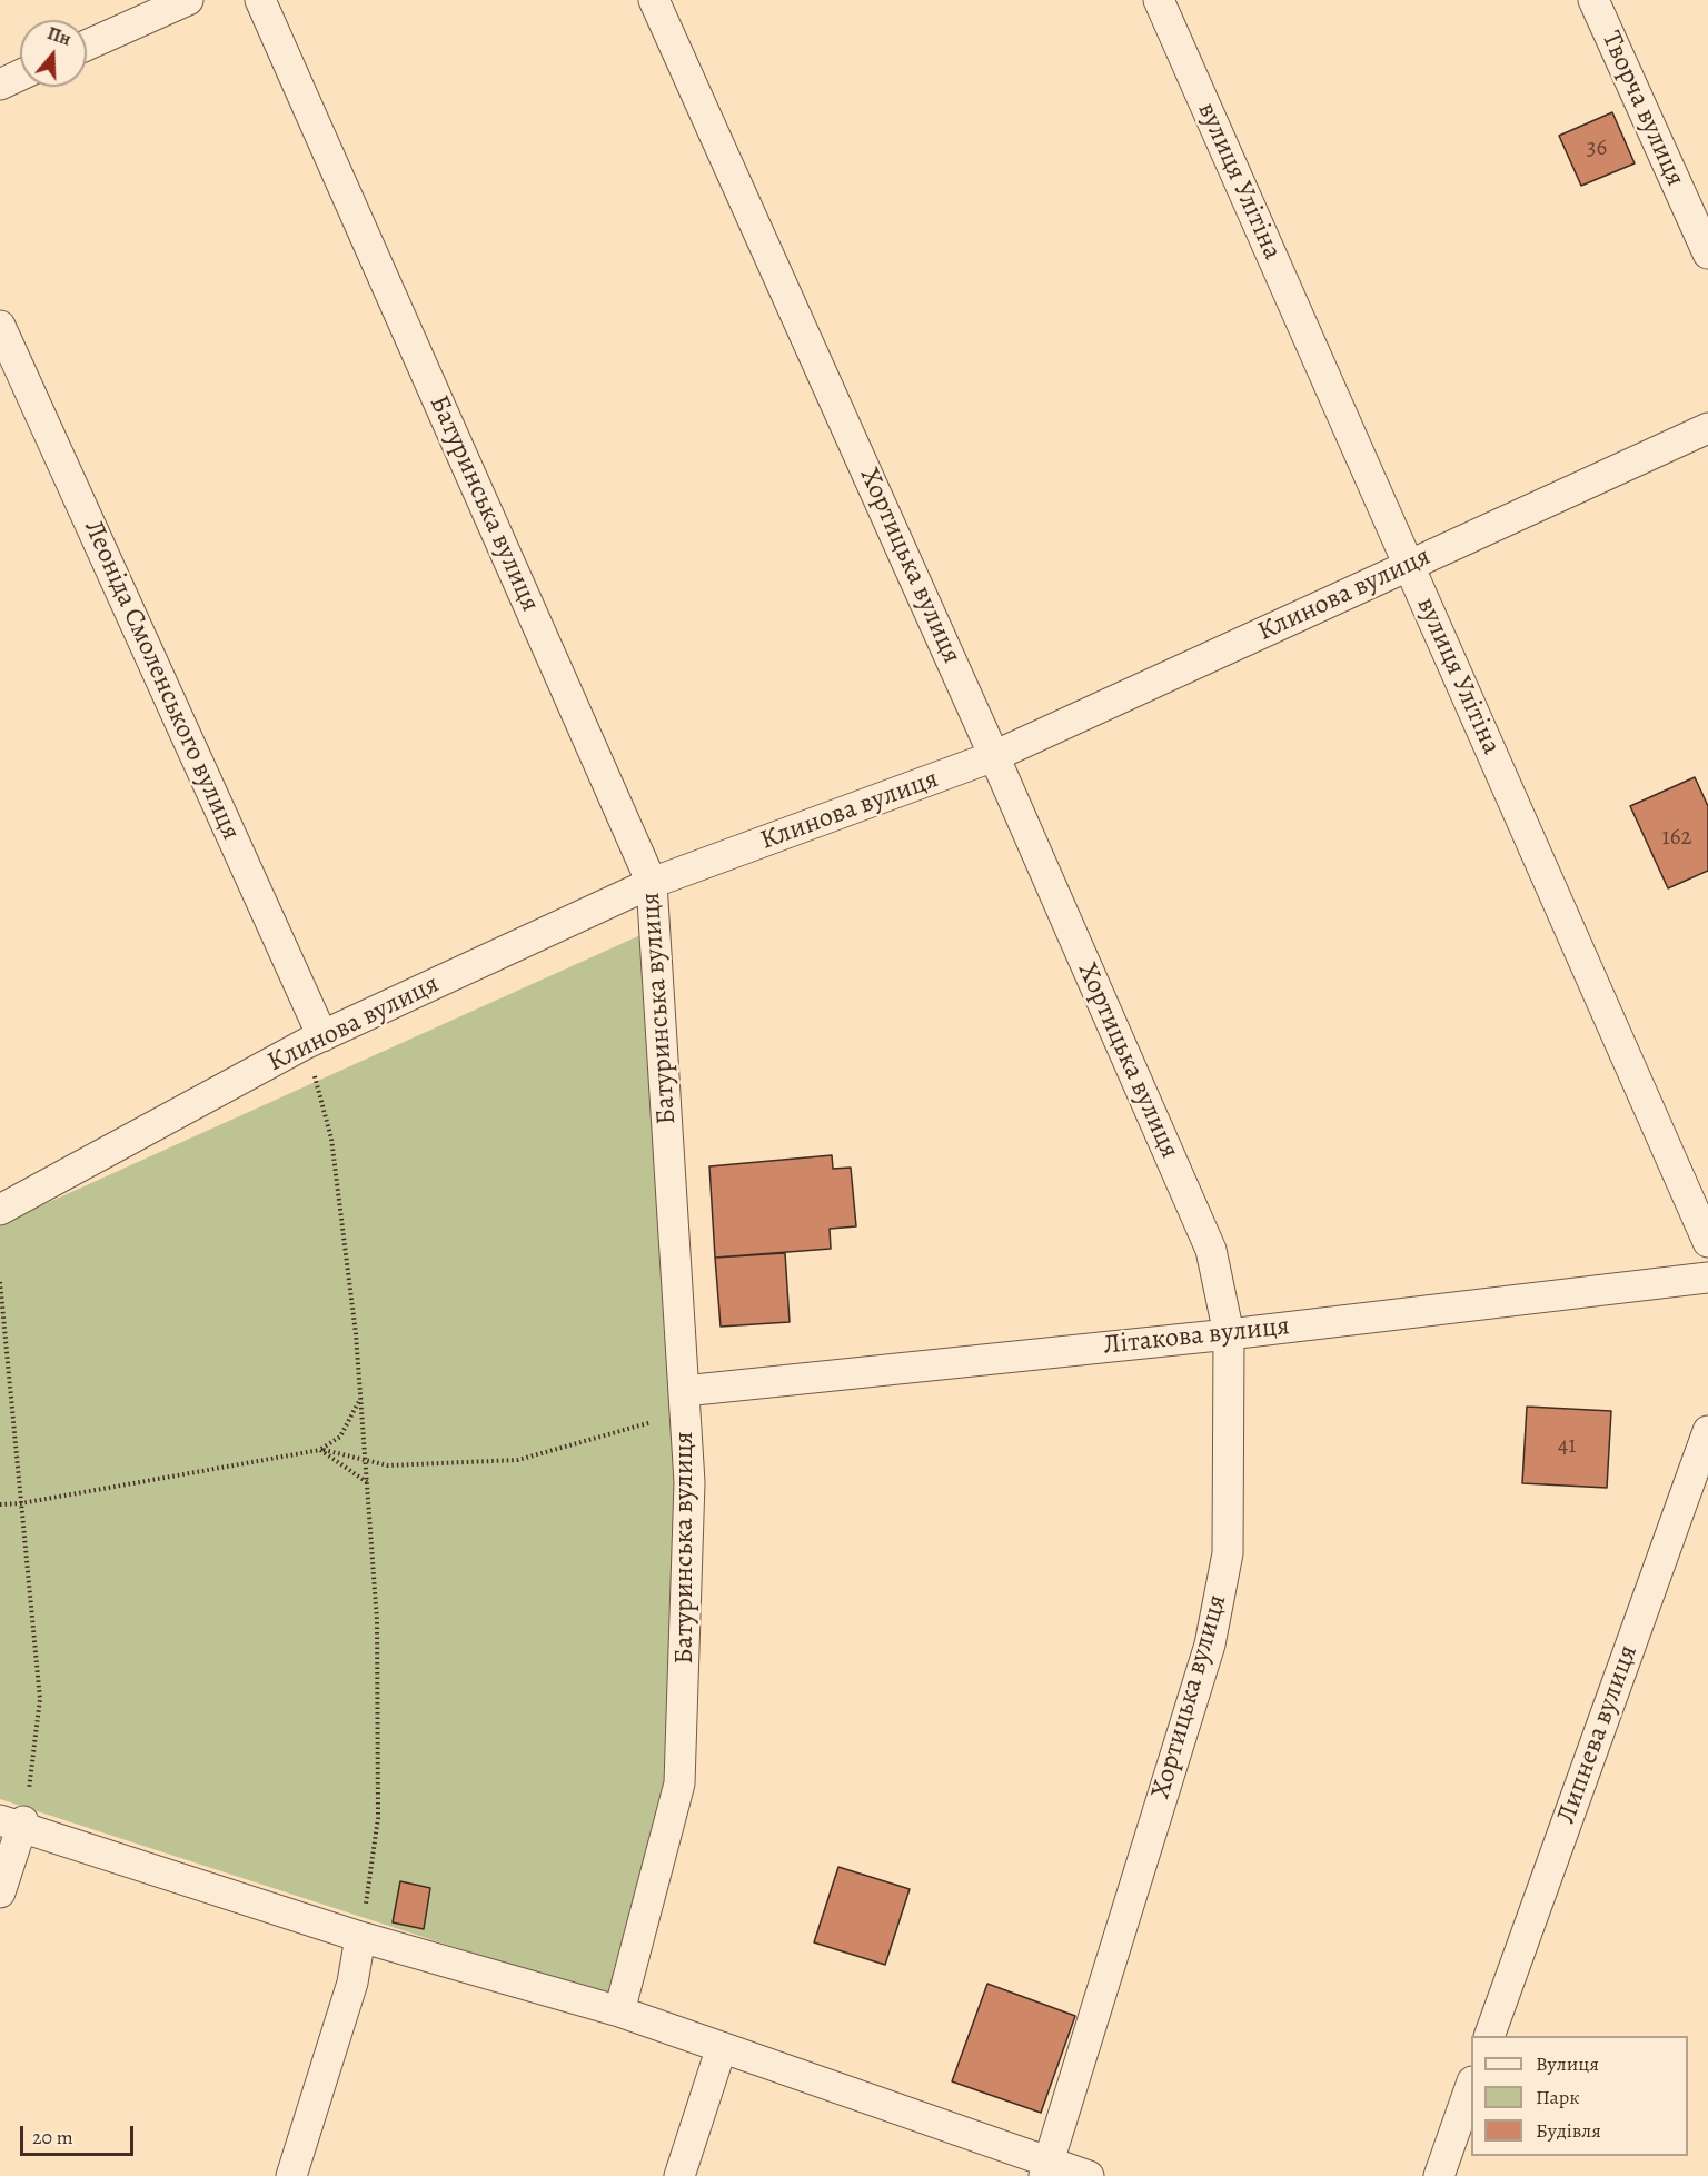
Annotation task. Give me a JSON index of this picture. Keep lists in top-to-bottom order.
{
  "streets": {
    "street": [
      "Творча вулиця",
      "вулиця Улітіна",
      "Батуринська вулиця",
      "Хортицька вулиця",
      "Клинова вулиця",
      "Леоніда Смоленського вулиця",
      "Літакова вулиця",
      "Липнева вулиця"
    ]
  },
  "crossings": [
    ["вулиця Улітіна", "Клинова вулиця"],
    ["Батуринська вулиця", "Клинова вулиця"],
    ["Батуринська вулиця", "Літакова вулиця"],
    ["Хортицька вулиця", "Клинова вулиця"],
    ["Хортицька вулиця", "Літакова вулиця"],
    ["Клинова вулиця", "Леоніда Смоленського вулиця"]
  ],
  "house_numbers": ["36", "162", "41"],
  "legend": ["Вулиця", "Парк", "Будівля"],
  "scale_bar": "20 m",
  "north": "top"
}
